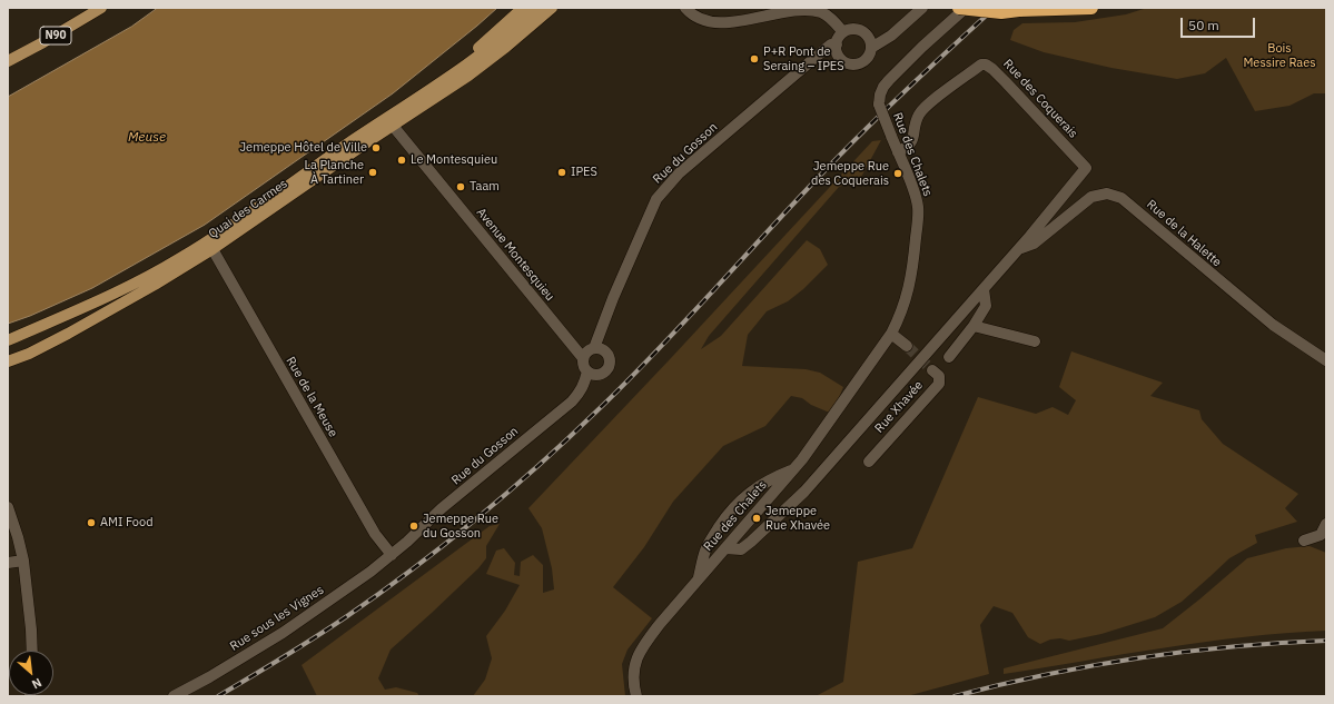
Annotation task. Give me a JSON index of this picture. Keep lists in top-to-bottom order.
{
  "streets": {
    "main road": ["N90", "Quai des Carmes"],
    "street": [
      "Rue des Coquerais",
      "Rue du Gosson",
      "Rue des Chalets",
      "Rue de la Halette",
      "Avenue Montesquieu",
      "Rue de la Meuse",
      "Rue Xhavée",
      "Rue sous les Vignes"
    ]
  },
  "crossings": [
    ["Rue des Coquerais", "Rue des Chalets"],
    ["Rue des Coquerais", "Rue de la Halette"],
    ["Rue du Gosson", "Avenue Montesquieu"],
    ["Rue du Gosson", "Rue de la Meuse"],
    ["Rue du Gosson", "Rue sous les Vignes"],
    ["Quai des Carmes", "Avenue Montesquieu"],
    ["Quai des Carmes", "Rue de la Meuse"],
    ["Rue de la Meuse", "Rue sous les Vignes"]
  ],
  "water": ["Meuse"],
  "parks": ["Bois Messire Raes"],
  "places": [
    "P+R Pont de Seraing – IPES",
    "Jemeppe Hôtel de Ville",
    "Le Montesquieu",
    "La Planche À Tartiner",
    "IPES",
    "Jemeppe Rue des Coquerais",
    "Taam",
    "Jemeppe Rue Xhavée",
    "AMI Food",
    "Jemeppe Rue du Gosson"
  ],
  "scale_bar": "50 m",
  "north": "bottom right"
}
